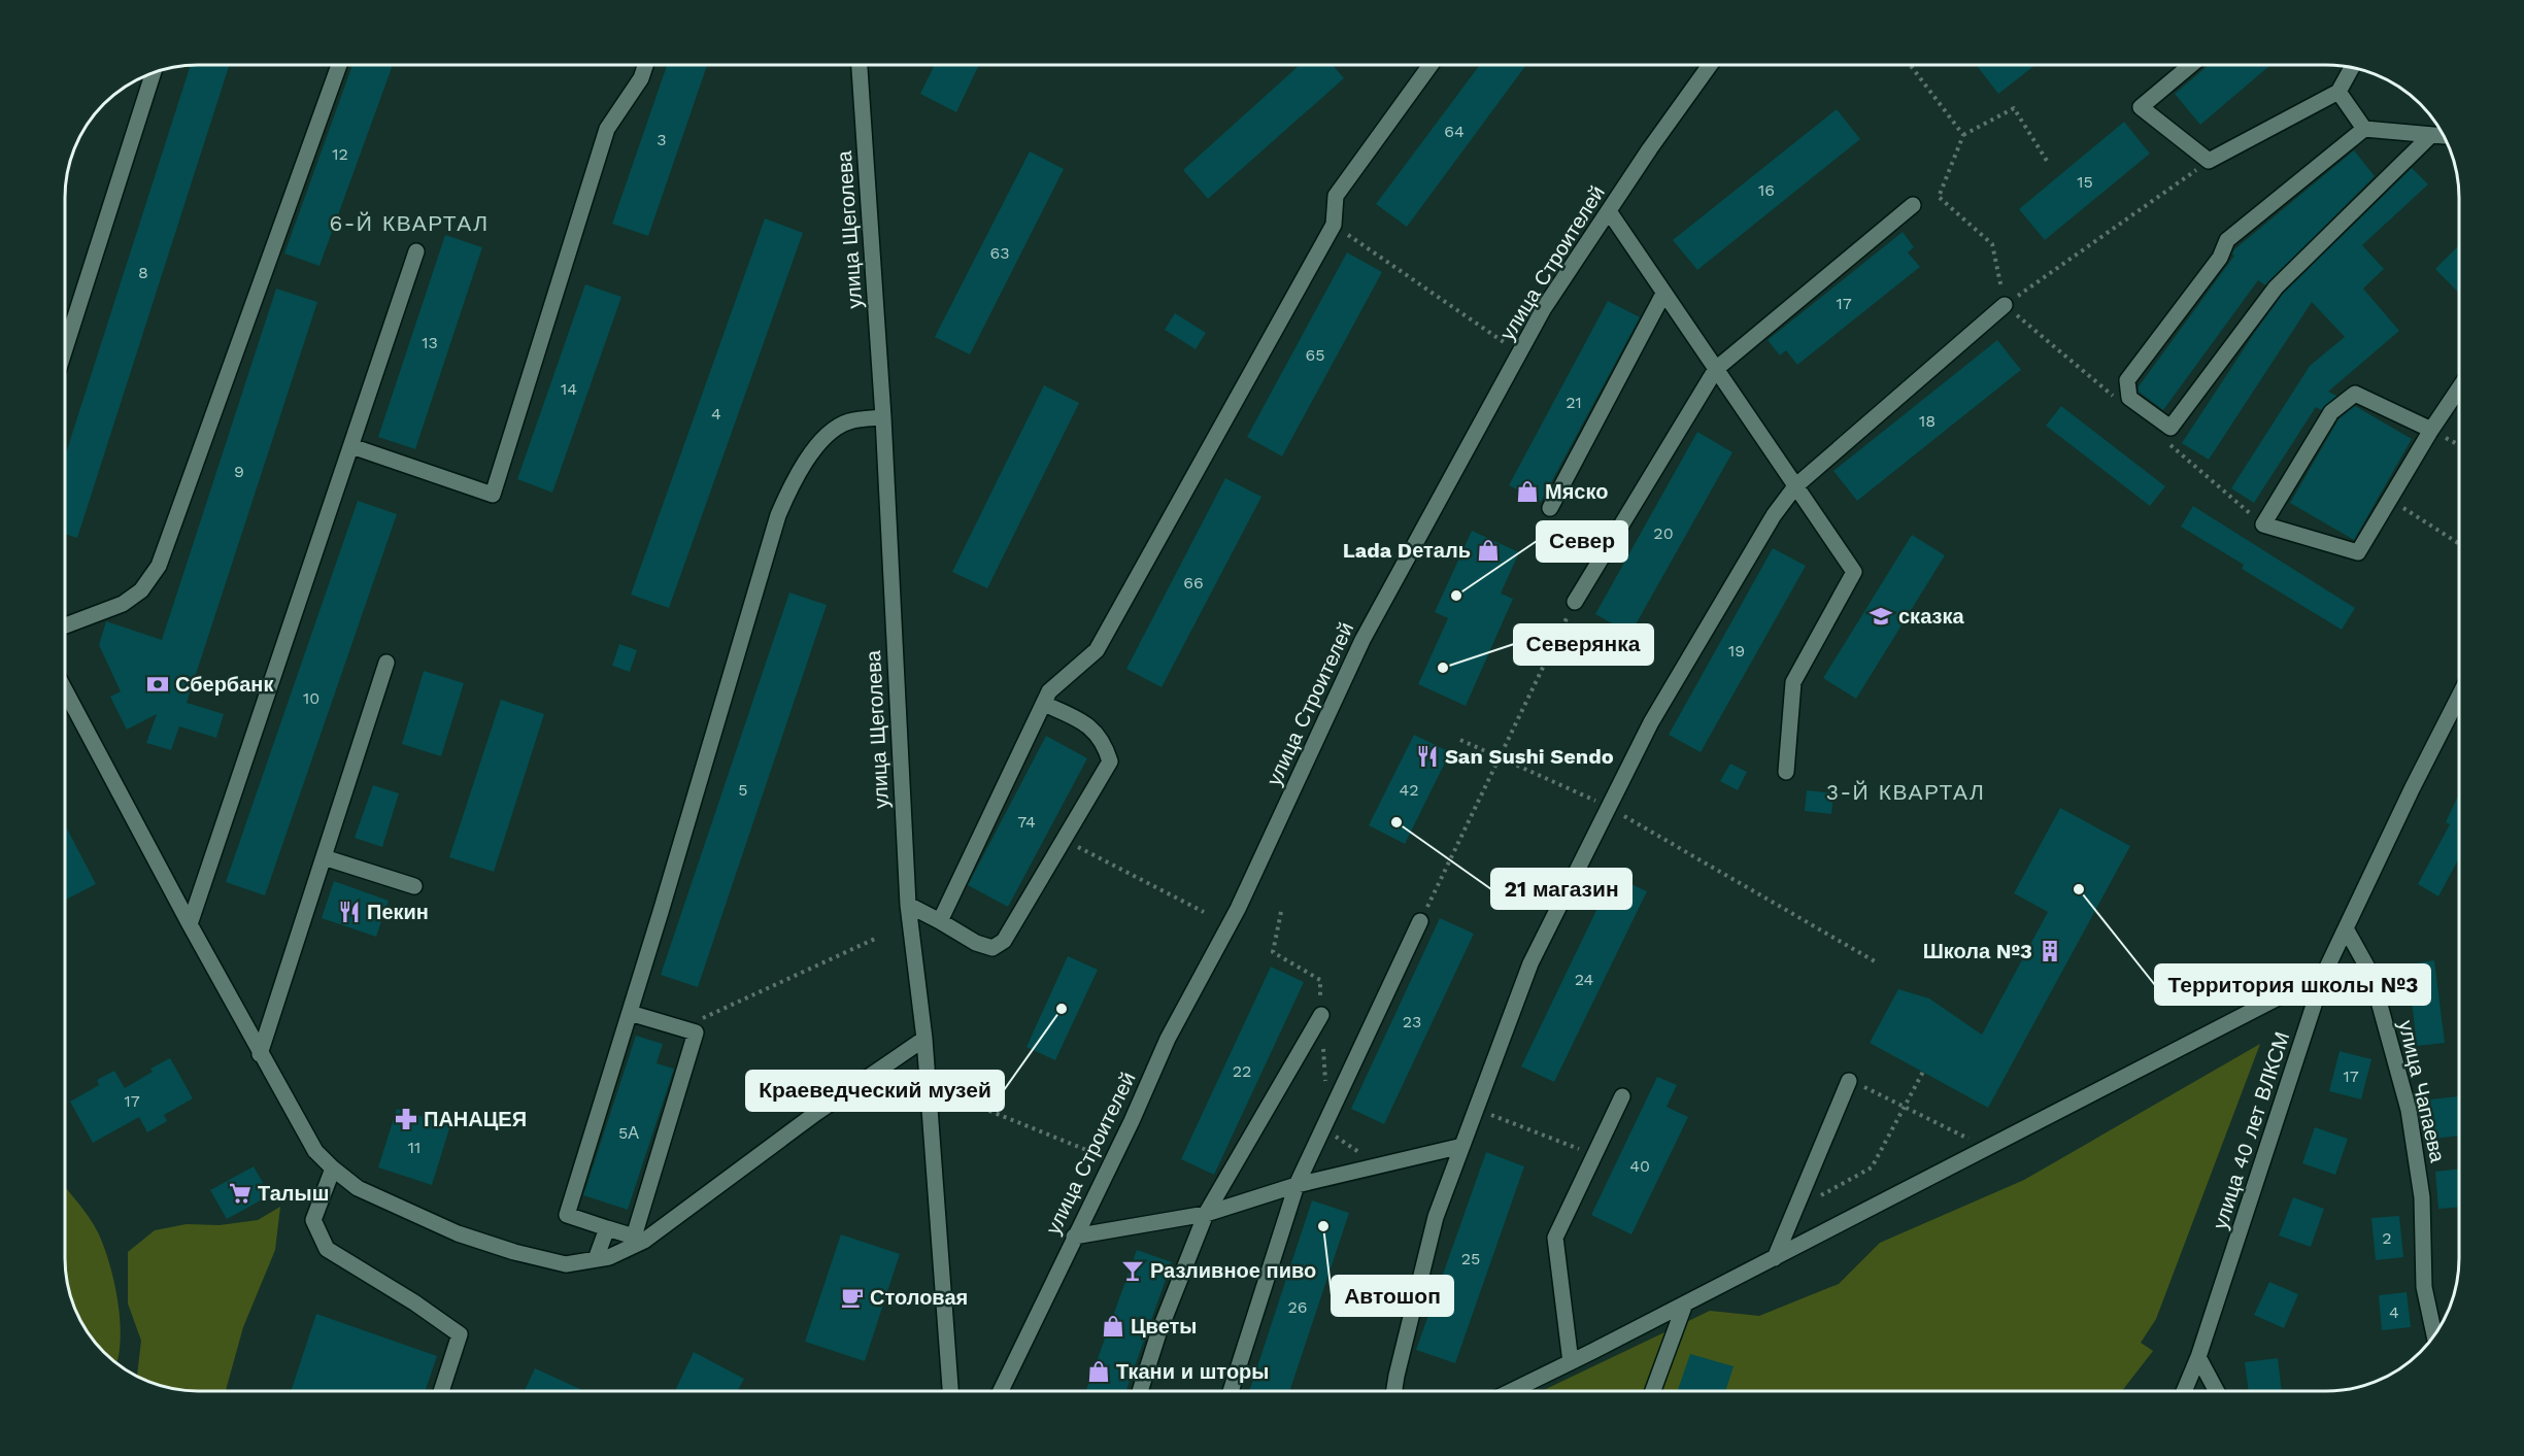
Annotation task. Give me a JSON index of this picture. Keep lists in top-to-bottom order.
{
  "streets": {
    "street": [
      "улица Щеголева",
      "улица Строителей",
      "улица Чапаева",
      "улица 40 лет ВЛКСМ"
    ]
  },
  "crossings": [
    ["улица Чапаева", "улица 40 лет ВЛКСМ"]
  ],
  "districts": ["6-Й КВАРТАЛ", "3-Й КВАРТАЛ"],
  "places": {
    "shop": [
      "Мяско",
      "Lada Dеталь",
      "Цветы",
      "Ткани и шторы"
    ],
    "other": [
      "Север",
      "Северянка",
      "21 магазин",
      "Территория школы №3",
      "Краеведческий музей",
      "Автошоп"
    ],
    "school or university": ["сказка"],
    "bank": ["Сбербанк"],
    "restaurant": ["San Sushi Sendo", "Пекин"],
    "building": ["Школа №3"],
    "pharmacy": ["ПАНАЦЕЯ"],
    "supermarket": ["Талыш"],
    "bar": ["Разливное пиво"],
    "cafe": ["Столовая"]
  },
  "house_numbers": [
    "64",
    "3",
    "12",
    "15",
    "16",
    "63",
    "8",
    "17",
    "13",
    "65",
    "14",
    "21",
    "4",
    "18",
    "9",
    "20",
    "66",
    "19",
    "10",
    "5",
    "42",
    "74",
    "24",
    "23",
    "22",
    "17",
    "17",
    "5А",
    "11",
    "40",
    "2",
    "25",
    "26",
    "4"
  ]
}
